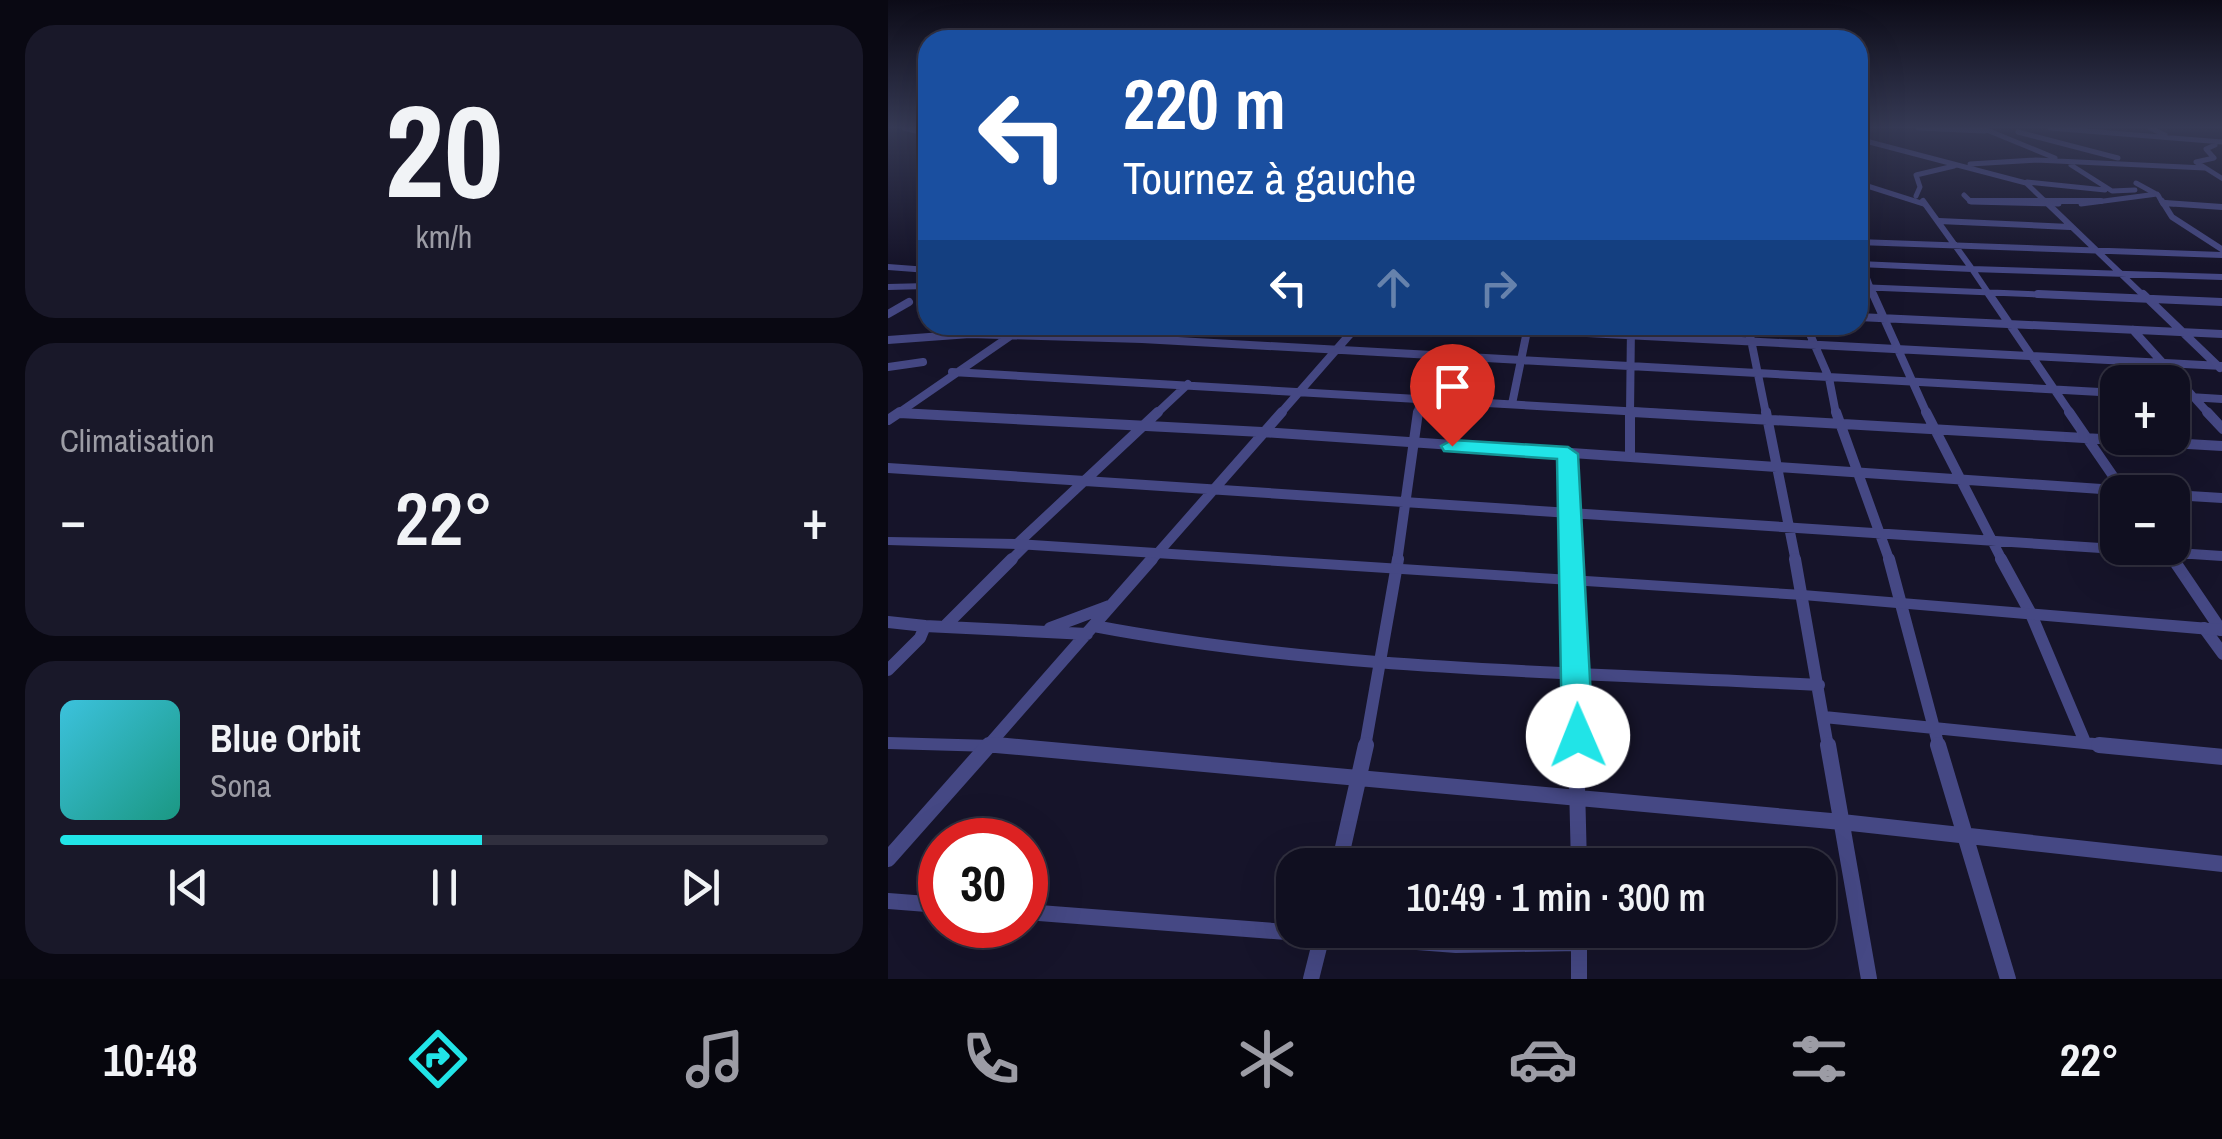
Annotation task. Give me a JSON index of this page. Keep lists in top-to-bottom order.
{
  "page": {
    "tile": [
      ["20", "km/h"],
      "Climatisation"
    ],
    "turn": ["220 m", "Tournez à gauche"],
    "map_buttons": ["+", "−"],
    "heat": ["−", "22°", "+"],
    "song": ["Blue Orbit", "Sona"],
    "limit": "30",
    "trip": "10:49 · 1 min · 300 m",
    "tabs": ["10:48", "22°"]
  }
}
